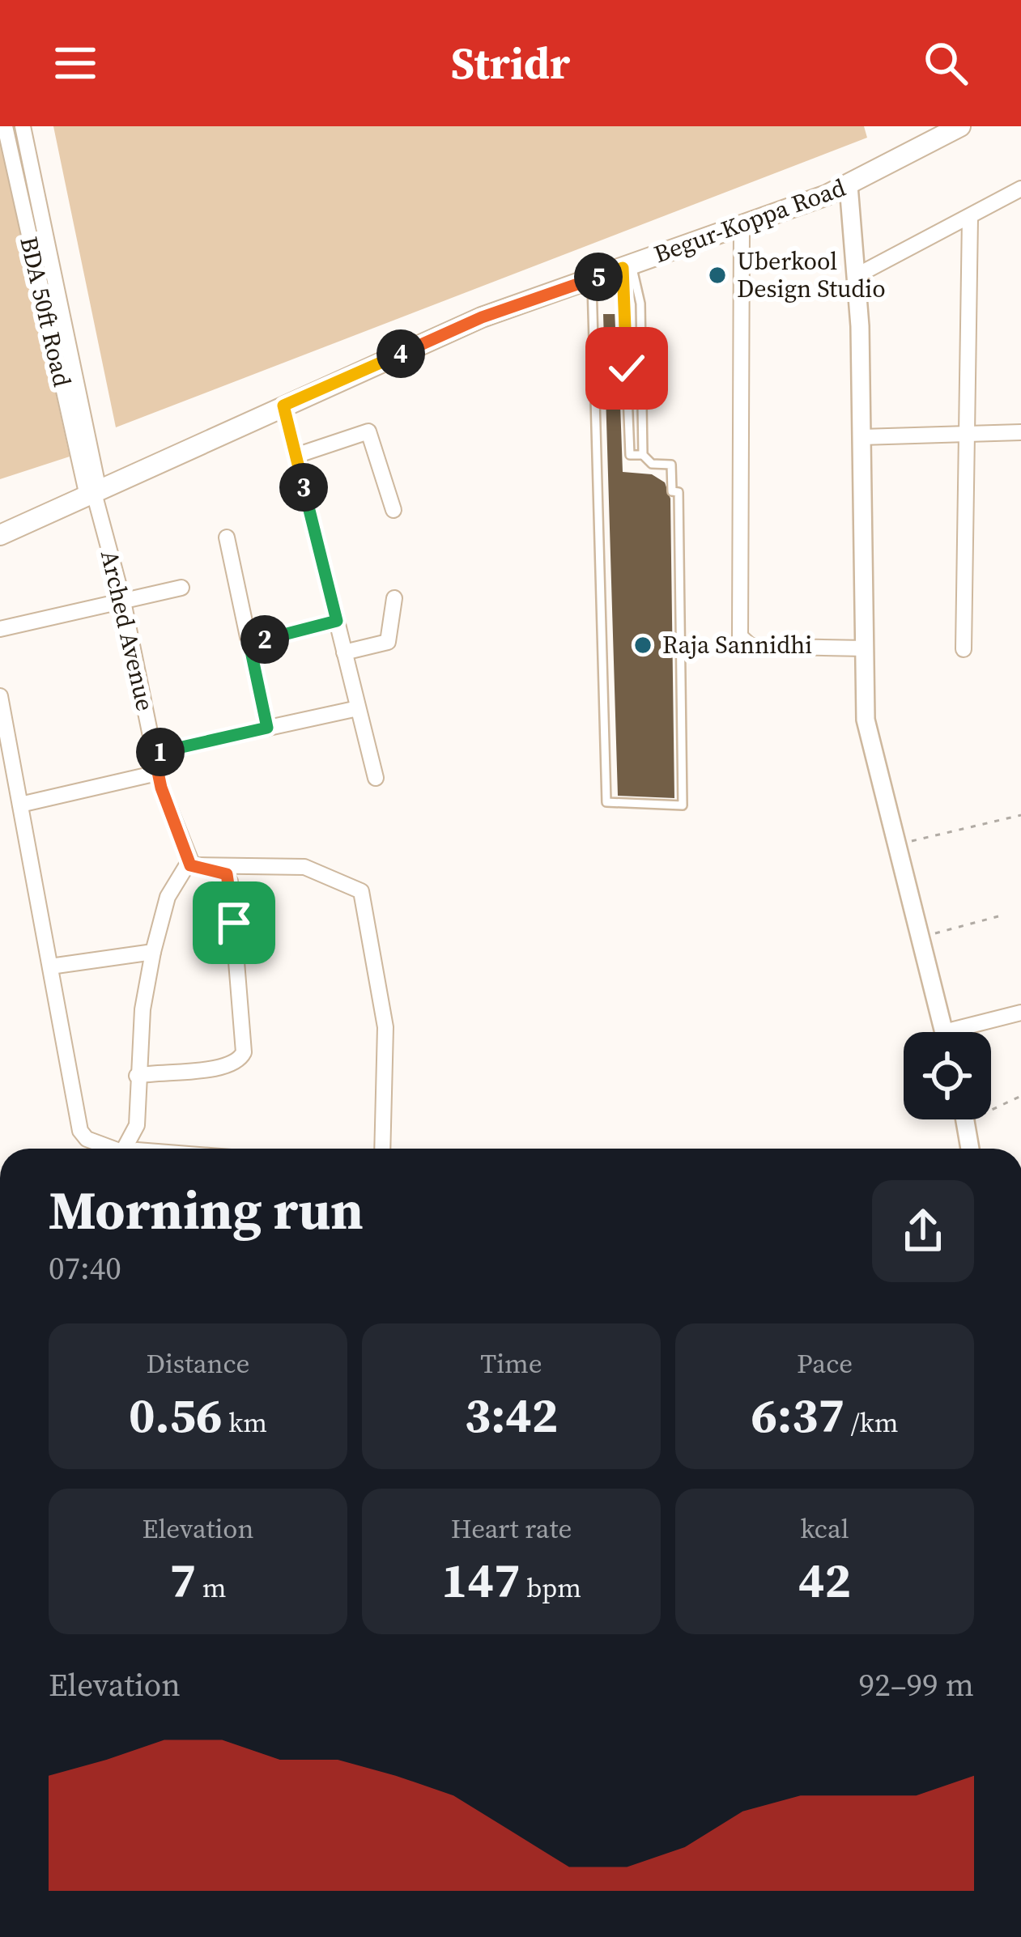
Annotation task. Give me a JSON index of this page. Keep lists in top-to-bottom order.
{
  "streets": {
    "main road": ["Begur-Koppa Road"],
    "street": ["BDA 50ft Road", "Arched Avenue"]
  },
  "crossings": [
    ["Begur-Koppa Road", "BDA 50ft Road"],
    ["Begur-Koppa Road", "Arched Avenue"],
    ["BDA 50ft Road", "Arched Avenue"]
  ],
  "places": ["Uberkool Design Studio", "Raja Sannidhi"],
  "page": {
    "header": "Stridr",
    "pins": [
      "5",
      "4",
      "3",
      "2",
      "1"
    ],
    "heading": ["Morning run", "07:40"],
    "stats": [
      ["Distance", "0.56 km"],
      ["Time", "3:42"],
      ["Pace", "6:37 /km"],
      ["Elevation", "7 m"],
      ["Heart rate", "147 bpm"],
      ["kcal", "42"]
    ],
    "chart": ["Elevation", "92–99 m"]
  }
}
